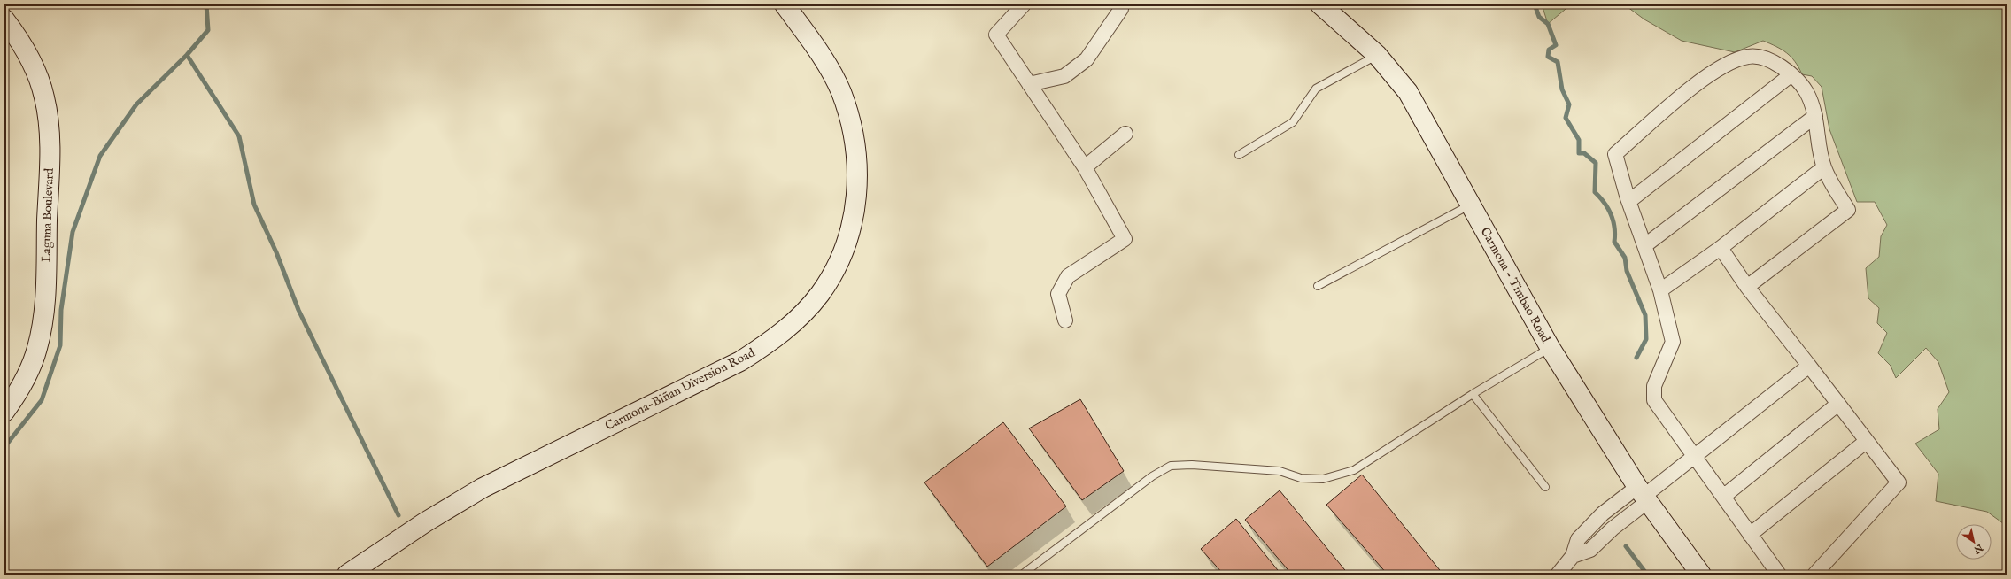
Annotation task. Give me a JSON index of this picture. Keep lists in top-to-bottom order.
{
  "streets": {
    "main road": ["Laguna Boulevard", "Carmona - Timbao Road", "Carmona-Biñan Diversion Road"]
  },
  "north": "bottom right"
}
